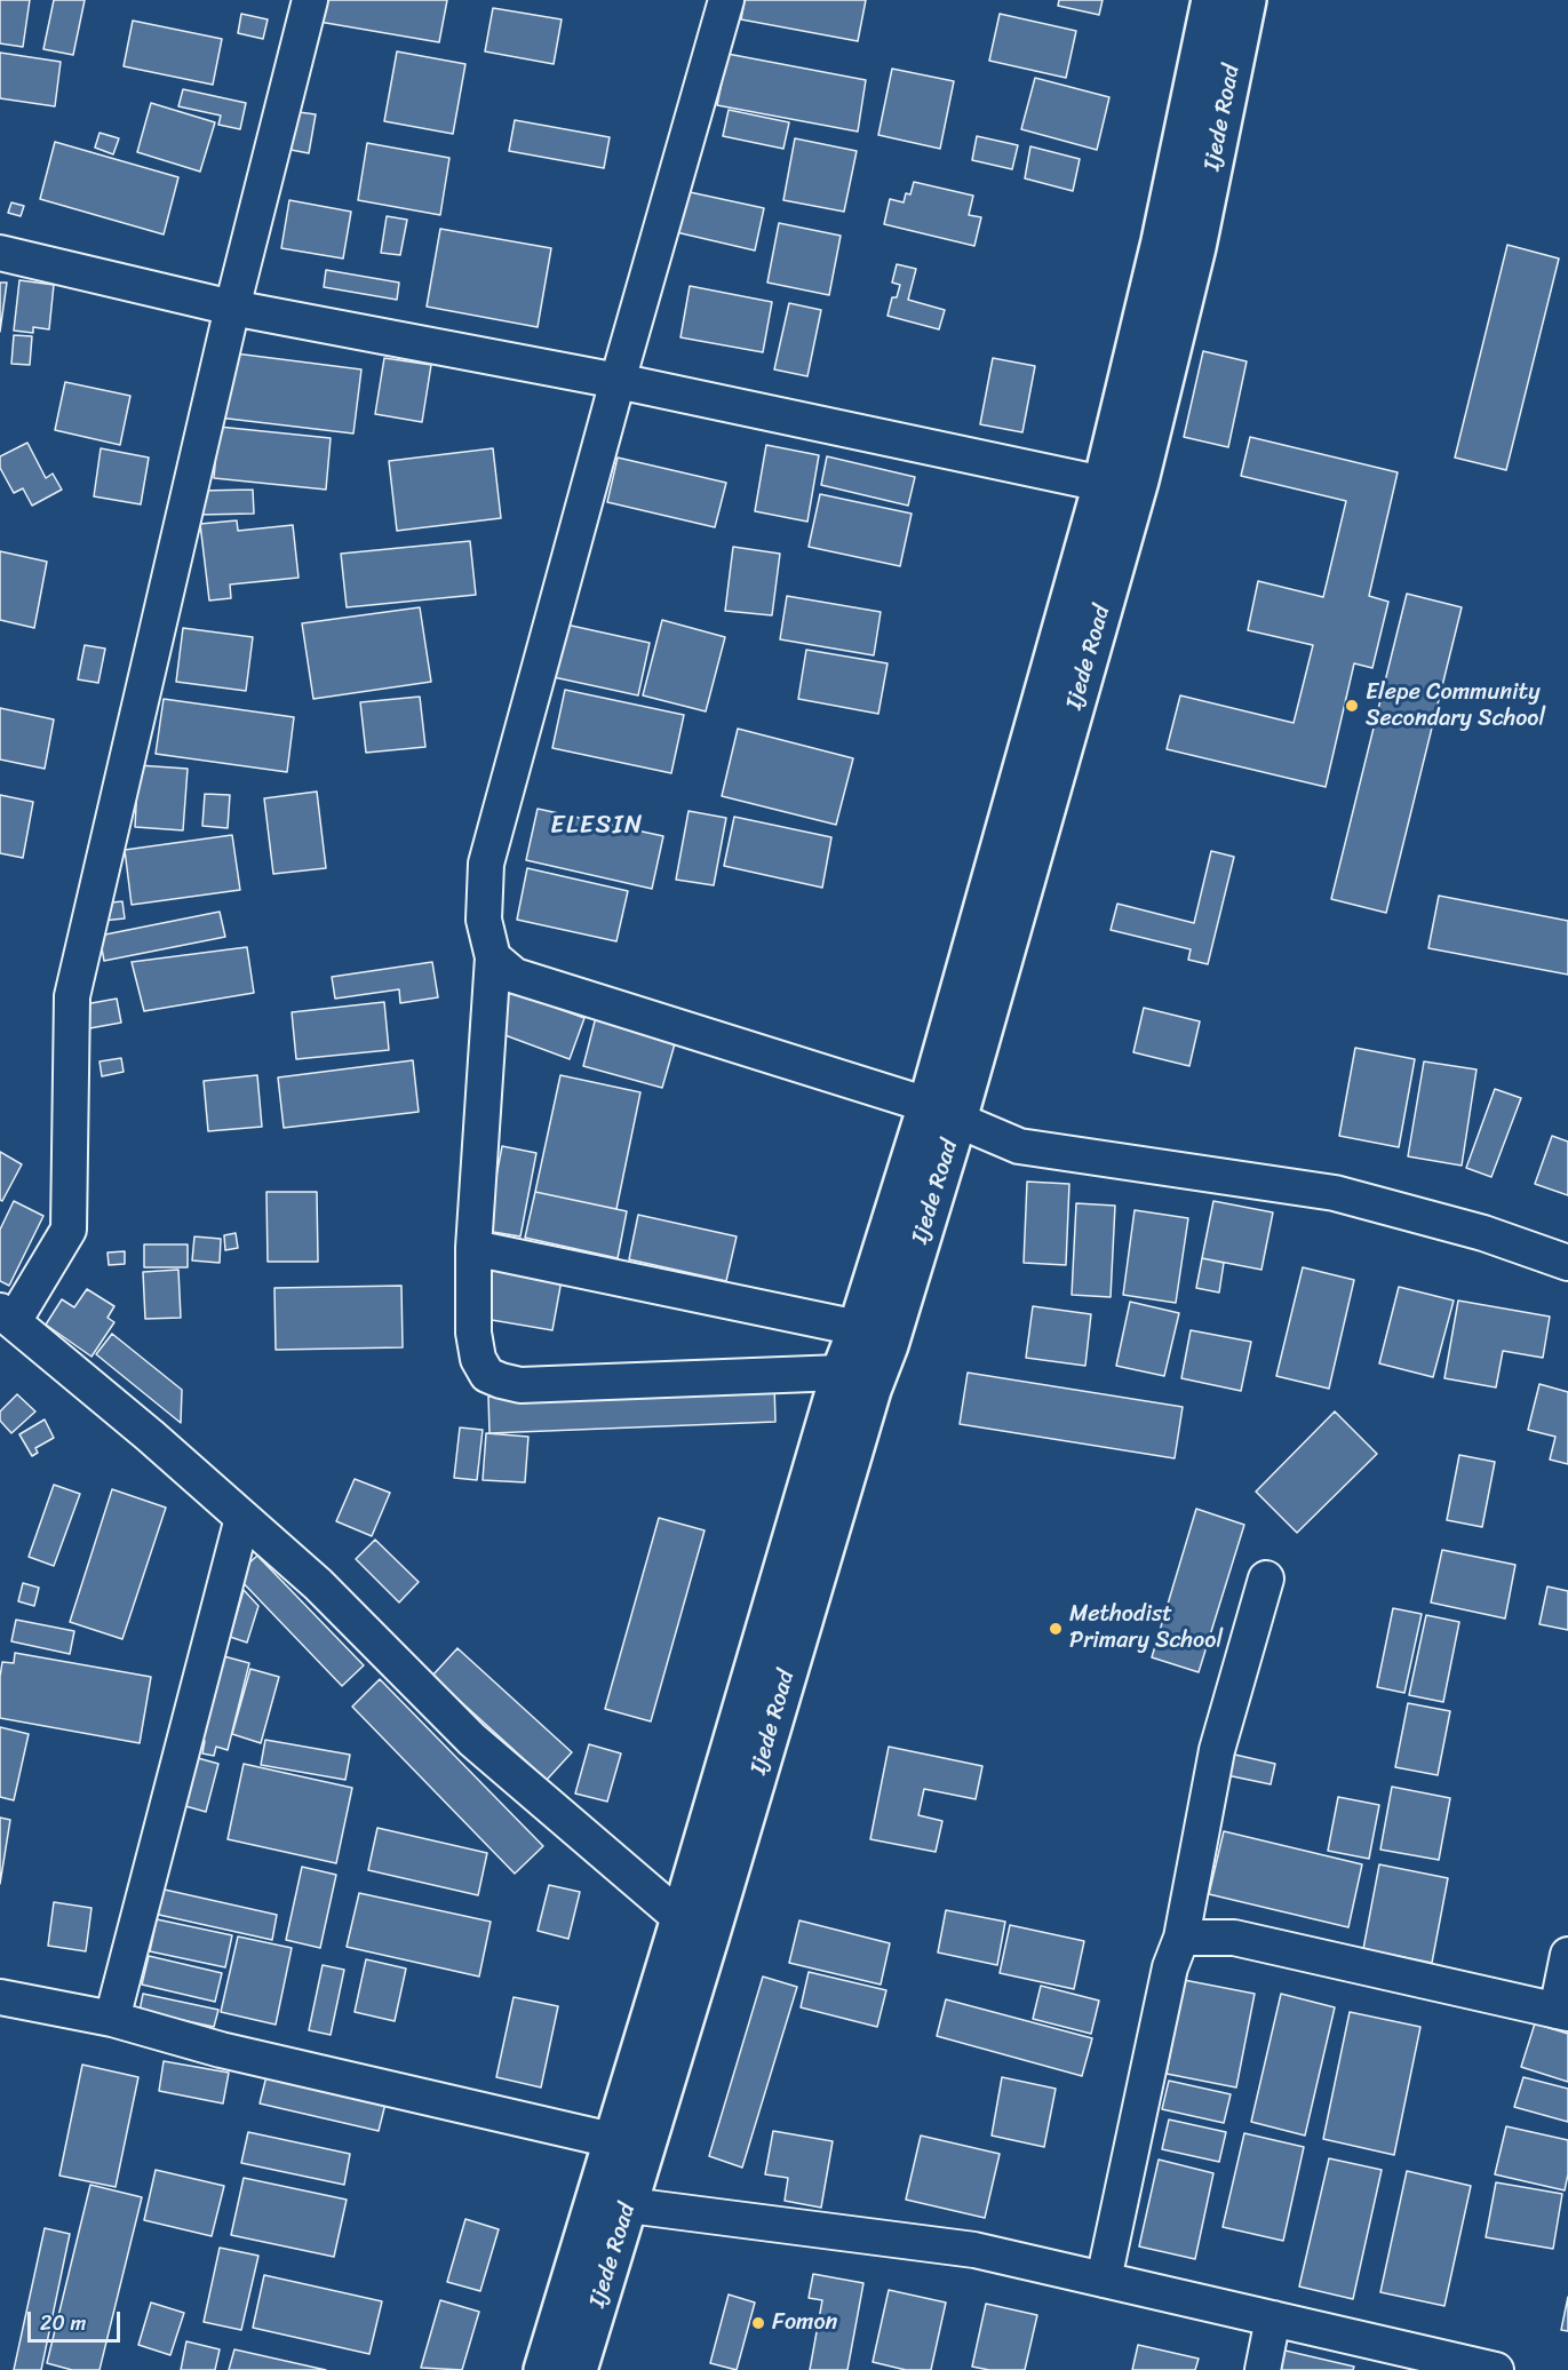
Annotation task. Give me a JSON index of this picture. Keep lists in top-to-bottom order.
{
  "streets": {
    "main road": ["Ijede Road"]
  },
  "districts": ["ELESIN"],
  "places": ["Elepe Community Secondary School", "Methodist Primary School", "Fomon"],
  "scale_bar": "20 m"
}
